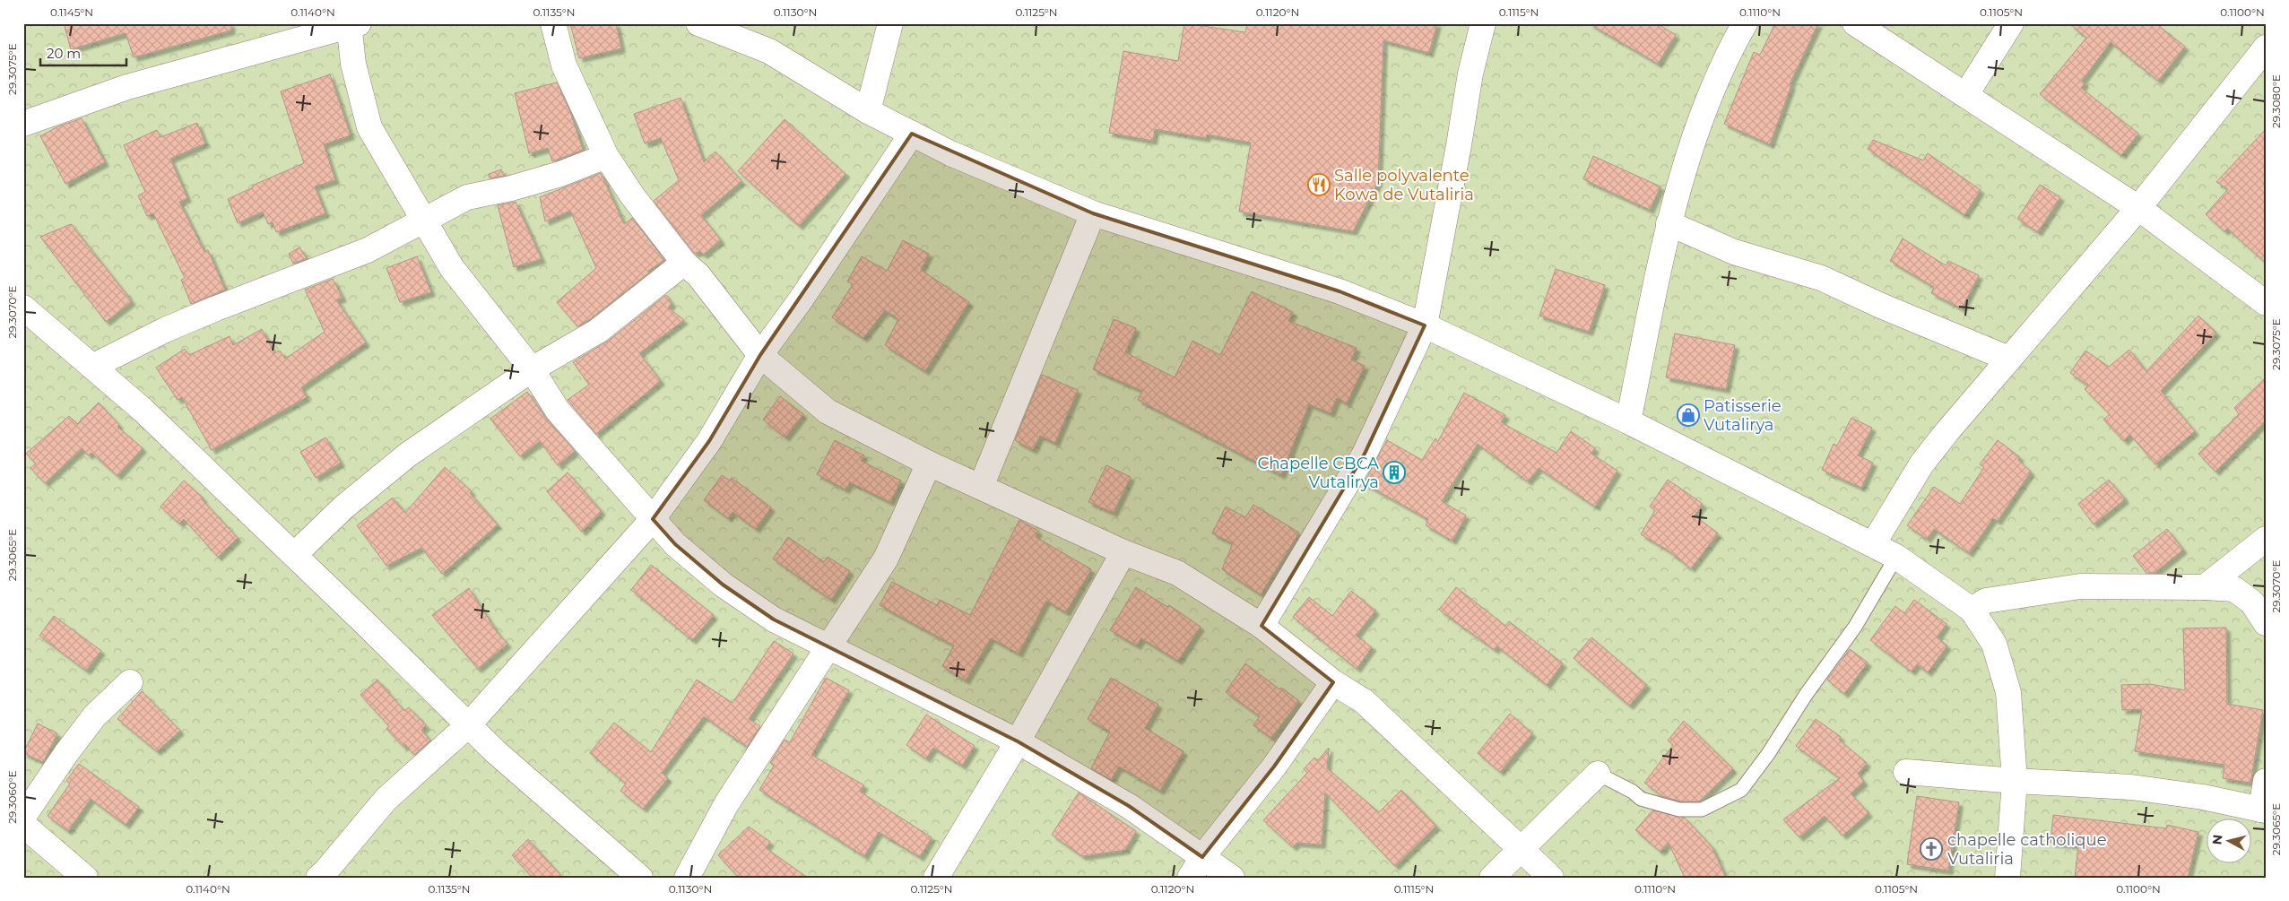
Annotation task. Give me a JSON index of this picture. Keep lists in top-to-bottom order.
{
  "places": {
    "restaurant": ["Salle polyvalente Kowa de Vutaliria"],
    "shop": ["Patisserie Vutalirya"],
    "building": ["Chapelle CBCA Vutalirya"],
    "church": ["chapelle catholique Vutaliria"]
  },
  "scale_bar": "20 m",
  "north": "left",
  "coordinates": [
    "0.1145°N",
    "0.1140°N",
    "0.1135°N",
    "0.1130°N",
    "0.1125°N",
    "0.1120°N",
    "0.1115°N",
    "0.1110°N",
    "0.1105°N",
    "0.1100°N",
    "29.3075°E",
    "29.3080°E",
    "29.3070°E",
    "29.3065°E",
    "29.3060°E"
  ]
}
